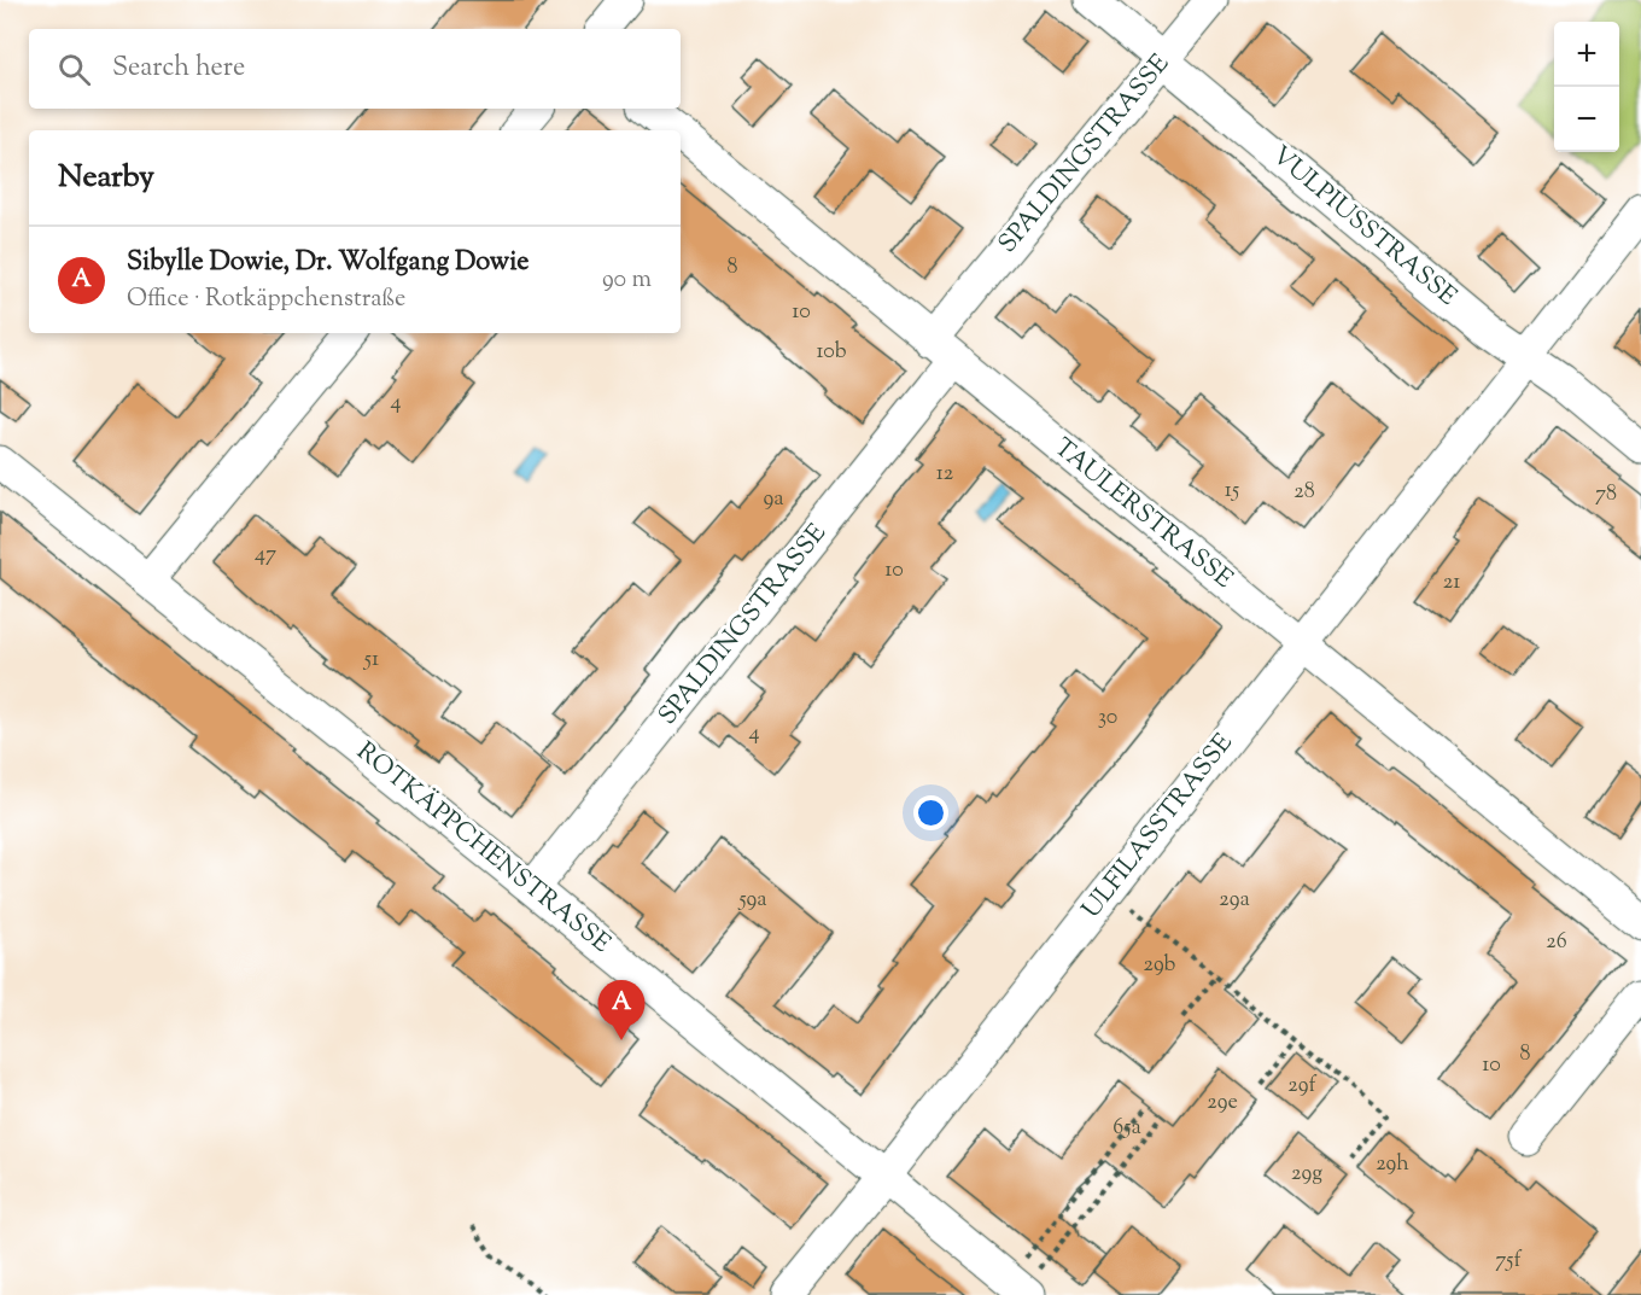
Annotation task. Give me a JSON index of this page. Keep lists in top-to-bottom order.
{
  "streets": {
    "street": [
      "SPALDINGSTRASSE",
      "VULPIUSSTRASSE",
      "TAULERSTRASSE",
      "ULFILASSTRASSE",
      "ROTKÄPPCHENSTRASSE"
    ]
  },
  "crossings": [
    ["SPALDINGSTRASSE", "VULPIUSSTRASSE"],
    ["SPALDINGSTRASSE", "TAULERSTRASSE"],
    ["SPALDINGSTRASSE", "ROTKÄPPCHENSTRASSE"],
    ["VULPIUSSTRASSE", "ULFILASSTRASSE"],
    ["TAULERSTRASSE", "ULFILASSTRASSE"],
    ["ULFILASSTRASSE", "ROTKÄPPCHENSTRASSE"]
  ],
  "house_numbers": [
    "8",
    "10",
    "10b",
    "4",
    "12",
    "15",
    "28",
    "78",
    "9a",
    "47",
    "10",
    "21",
    "51",
    "30",
    "4",
    "59a",
    "29a",
    "26",
    "29b",
    "8",
    "10",
    "29f",
    "29e",
    "65a",
    "29h",
    "29g",
    "75f"
  ],
  "page": {
    "map_buttons": ["+", "−"],
    "search": "Search here",
    "heading": "Nearby",
    "list": [
      {
        "mark": "A",
        "name": "Sibylle Dowie, Dr. Wolfgang Dowie",
        "note": "Office · Rotkäppchenstraße",
        "value": "90 m"
      }
    ],
    "pins": "A"
  }
}
